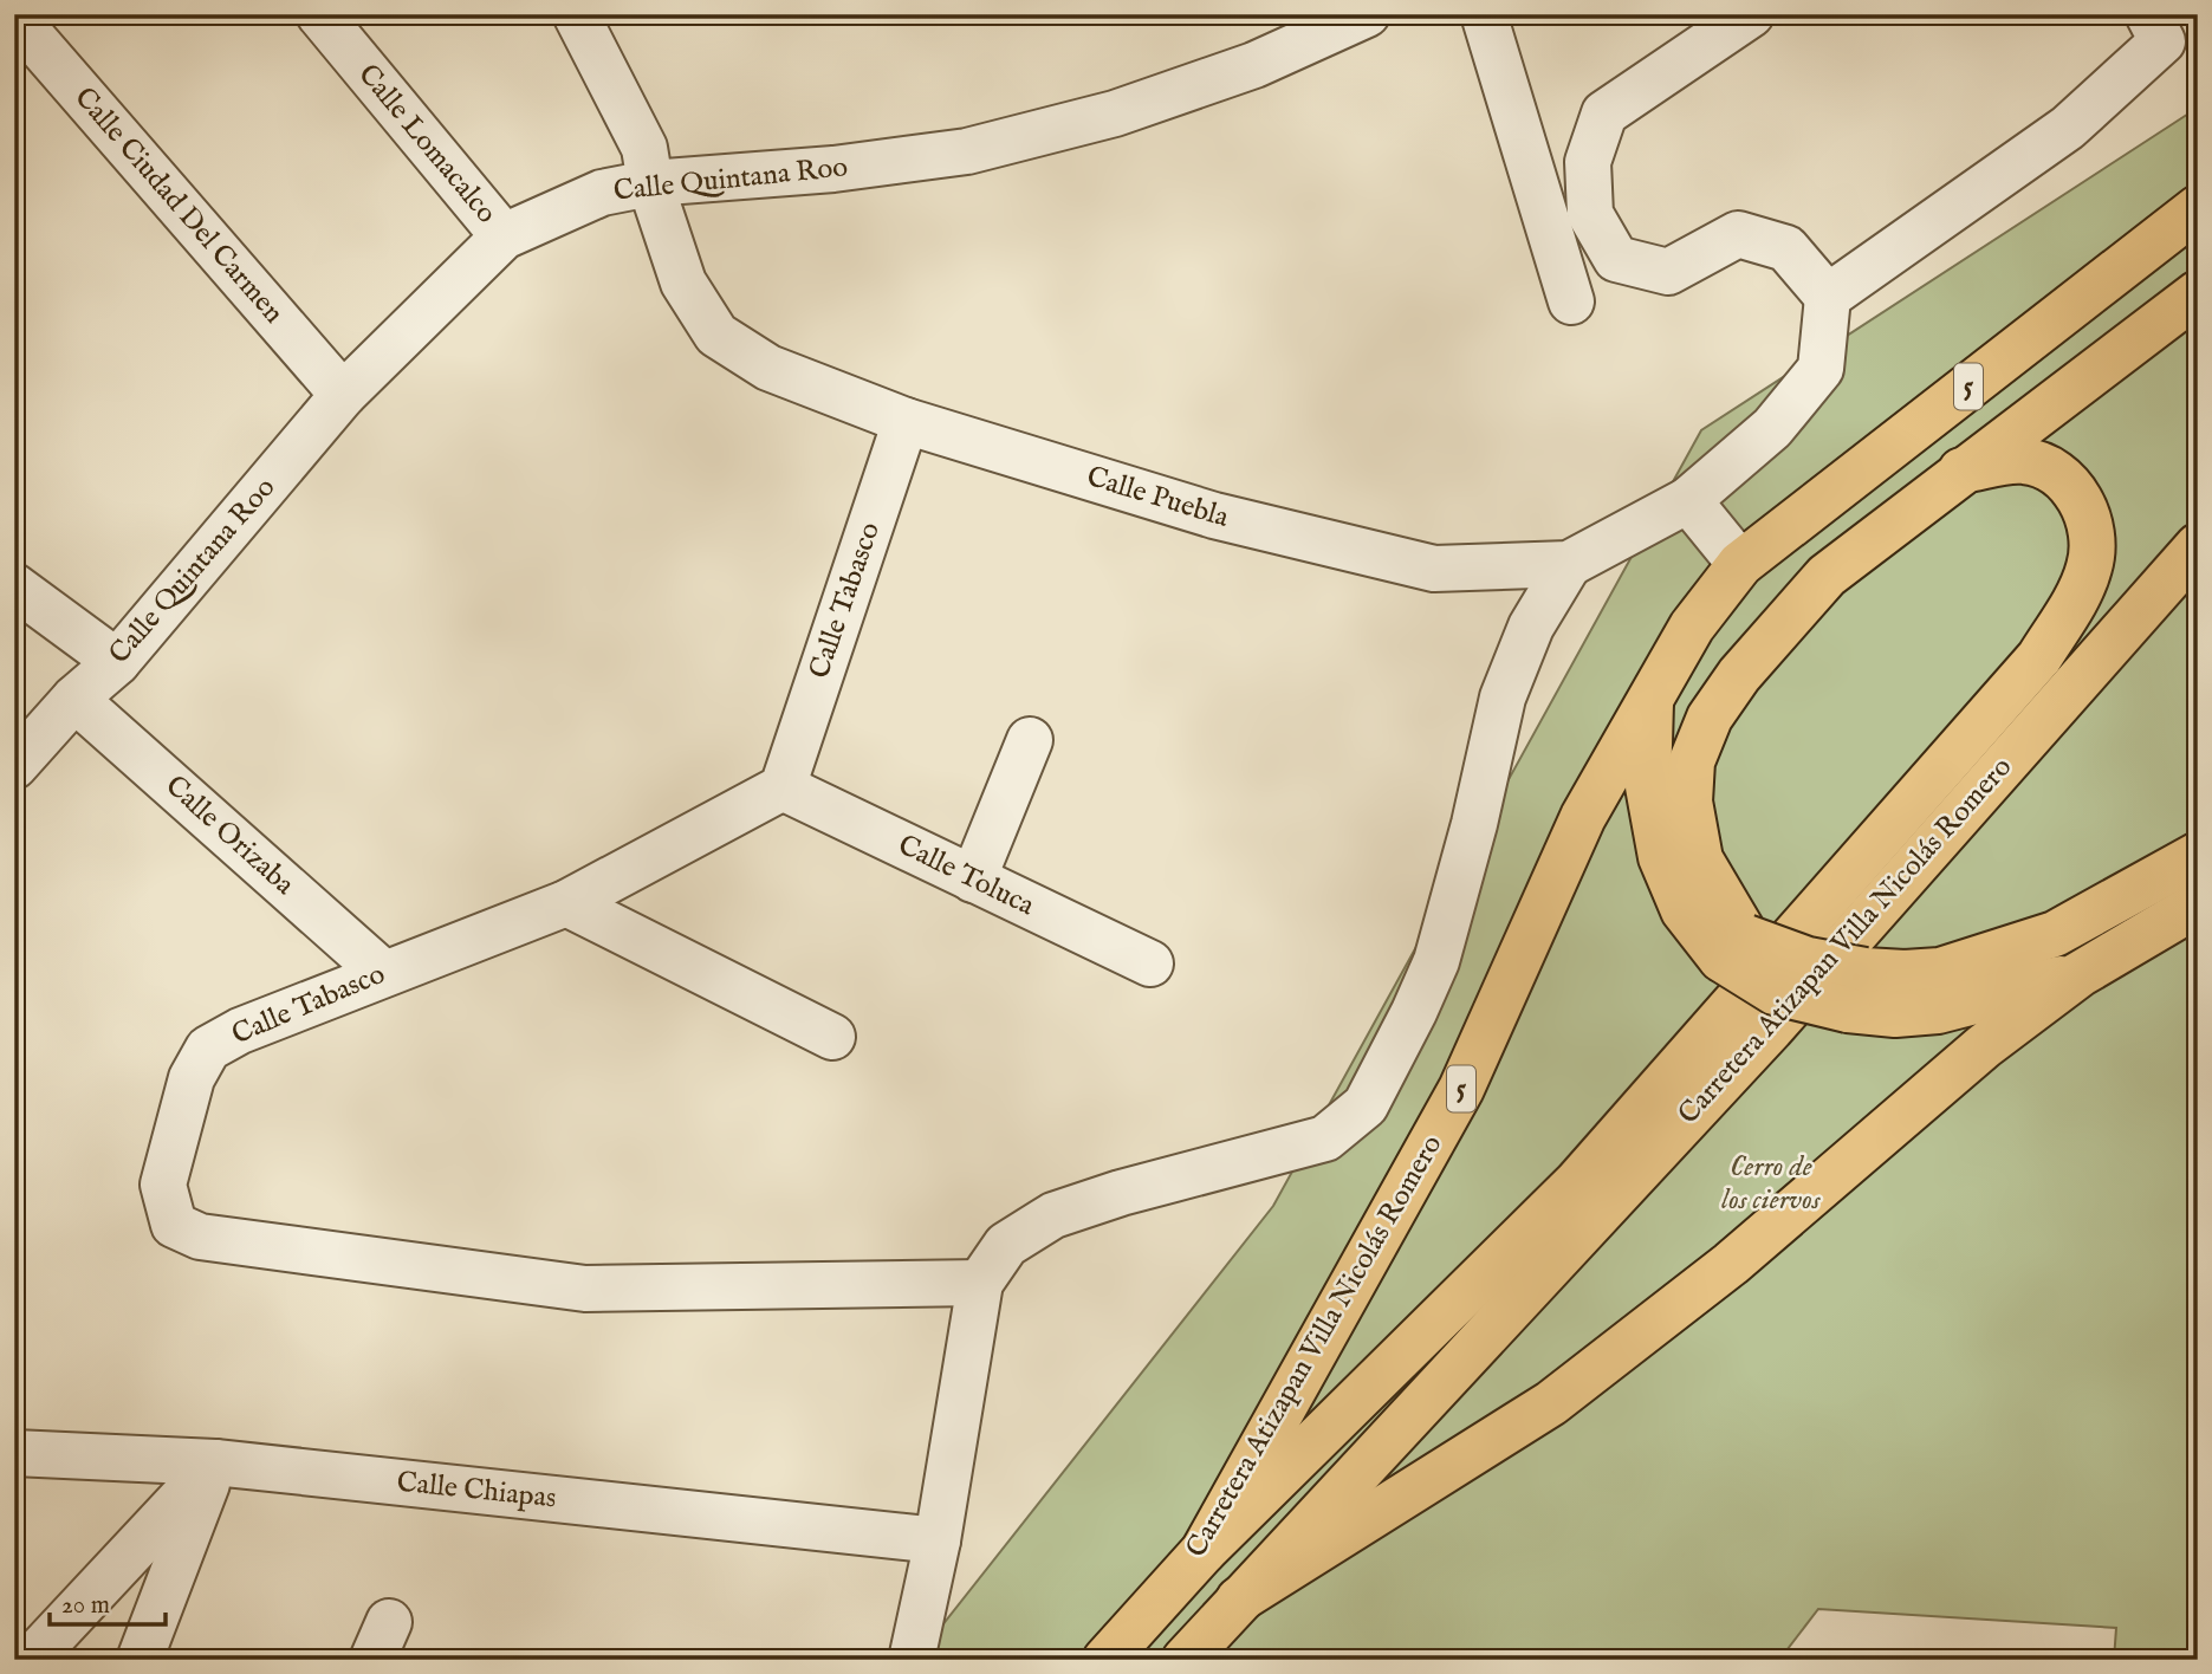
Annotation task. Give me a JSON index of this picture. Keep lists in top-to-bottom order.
{
  "streets": {
    "main road": ["5", "Carretera Atizapan Villa Nicolás Romero"],
    "street": [
      "Calle Lomacalco",
      "Calle Quintana Roo",
      "Calle Ciudad Del Carmen",
      "Calle Puebla",
      "Calle Tabasco",
      "Calle Orizaba",
      "Calle Toluca",
      "Calle Chiapas"
    ]
  },
  "crossings": [
    ["Calle Lomacalco", "Calle Quintana Roo"],
    ["Calle Quintana Roo", "Calle Ciudad Del Carmen"],
    ["Calle Quintana Roo", "Calle Puebla"],
    ["Calle Quintana Roo", "Calle Orizaba"],
    ["Calle Puebla", "Calle Tabasco"],
    ["Calle Tabasco", "Calle Orizaba"],
    ["Calle Tabasco", "Calle Toluca"]
  ],
  "parks": ["Cerro de los ciervos"],
  "scale_bar": "20 m"
}
